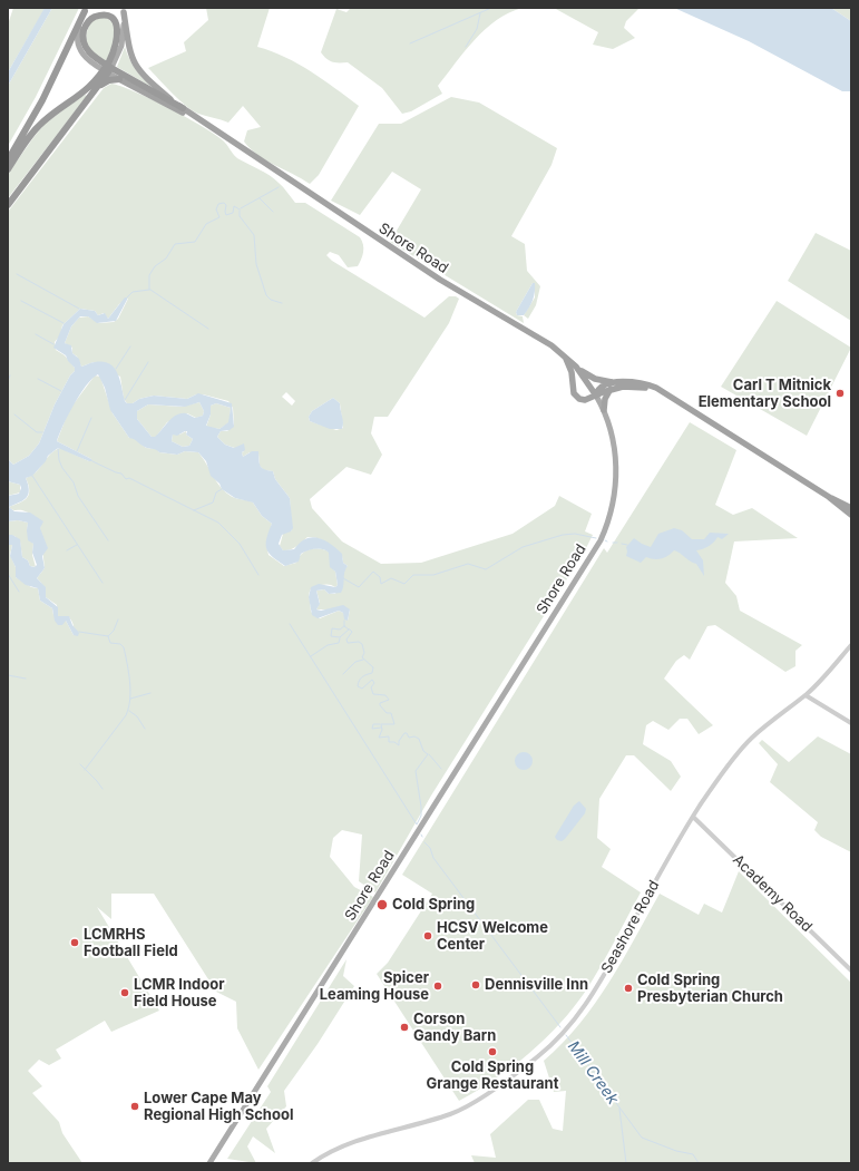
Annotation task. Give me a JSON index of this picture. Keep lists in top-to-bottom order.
{
  "streets": {
    "highway": ["Shore Road"],
    "street": ["Academy Road", "Seashore Road"]
  },
  "crossings": [
    ["Academy Road", "Seashore Road"]
  ],
  "water": ["Mill Creek"],
  "places": [
    "Carl T Mitnick Elementary School",
    "Cold Spring",
    "HCSV Welcome Center",
    "LCMRHS Football Field",
    "Dennisville Inn",
    "Spicer Leaming House",
    "Cold Spring Presbyterian Church",
    "LCMR Indoor Field House",
    "Corson Gandy Barn",
    "Cold Spring Grange Restaurant",
    "Lower Cape May Regional High School"
  ]
}
